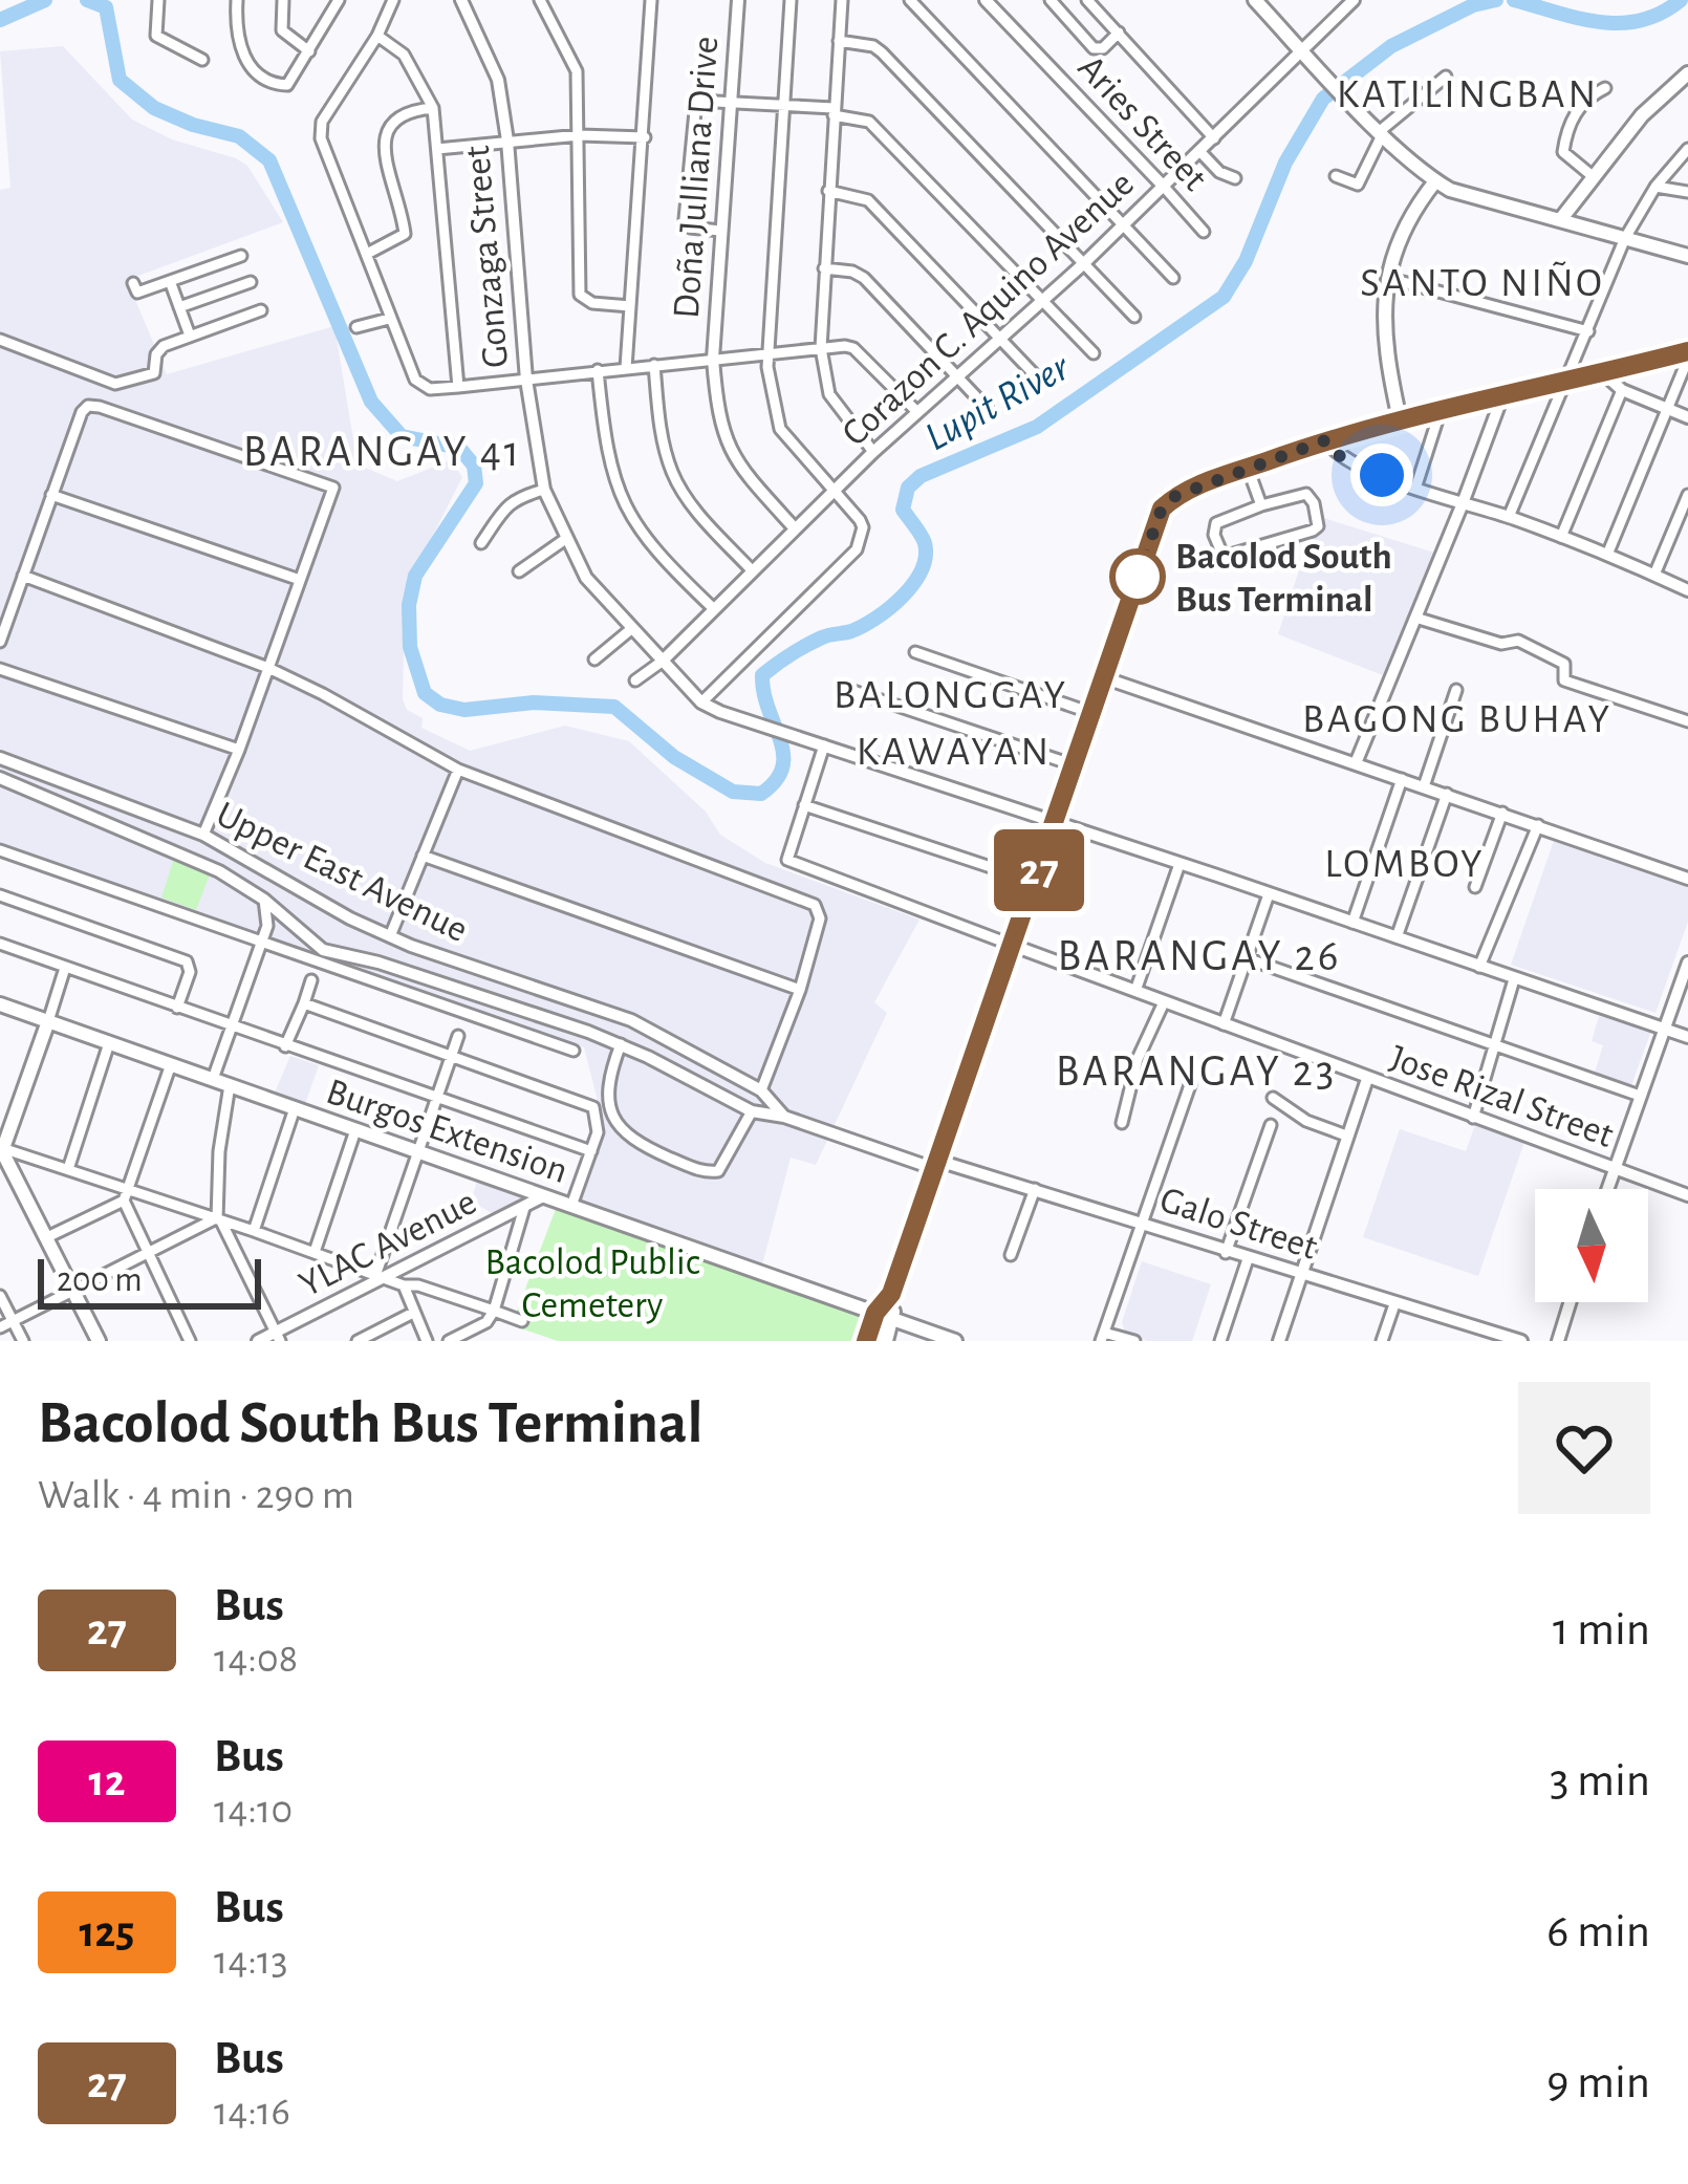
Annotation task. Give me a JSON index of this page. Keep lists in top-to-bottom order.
{
  "streets": {
    "main road": ["Burgos Extension"],
    "street": [
      "Aries Street",
      "Doña Julliana Drive",
      "Gonzaga Street",
      "Corazon C. Aquino Avenue",
      "Upper East Avenue",
      "Jose Rizal Street",
      "Galo Street",
      "YLAC Avenue"
    ]
  },
  "crossings": [
    ["Aries Street", "Corazon C. Aquino Avenue"],
    ["Doña Julliana Drive", "Corazon C. Aquino Avenue"],
    ["Gonzaga Street", "Corazon C. Aquino Avenue"],
    ["Upper East Avenue", "Galo Street"],
    ["Burgos Extension", "YLAC Avenue"]
  ],
  "districts": [
    "KATILINGBAN",
    "SANTO NIÑO",
    "BARANGAY 41",
    "BALONGGAY",
    "BAGONG BUHAY",
    "KAWAYAN",
    "LOMBOY",
    "BARANGAY 26",
    "BARANGAY 23"
  ],
  "water": ["Lupit River"],
  "parks": ["Bacolod Public Cemetery"],
  "places": ["Bacolod South Bus Terminal"],
  "lines": ["bus line 27"],
  "scale_bar": "200 m",
  "north": "bottom",
  "page": {
    "on_map": "27",
    "scale": "200 m",
    "heading": ["Bacolod South Bus Terminal", "Walk · 4 min · 290 m"],
    "list": [
      {
        "mark": "27",
        "name": "Bus",
        "note": "14:08",
        "value": "1 min"
      },
      {
        "mark": "12",
        "name": "Bus",
        "note": "14:10",
        "value": "3 min"
      },
      {
        "mark": "125",
        "name": "Bus",
        "note": "14:13",
        "value": "6 min"
      },
      {
        "mark": "27",
        "name": "Bus",
        "note": "14:16",
        "value": "9 min"
      }
    ]
  }
}
